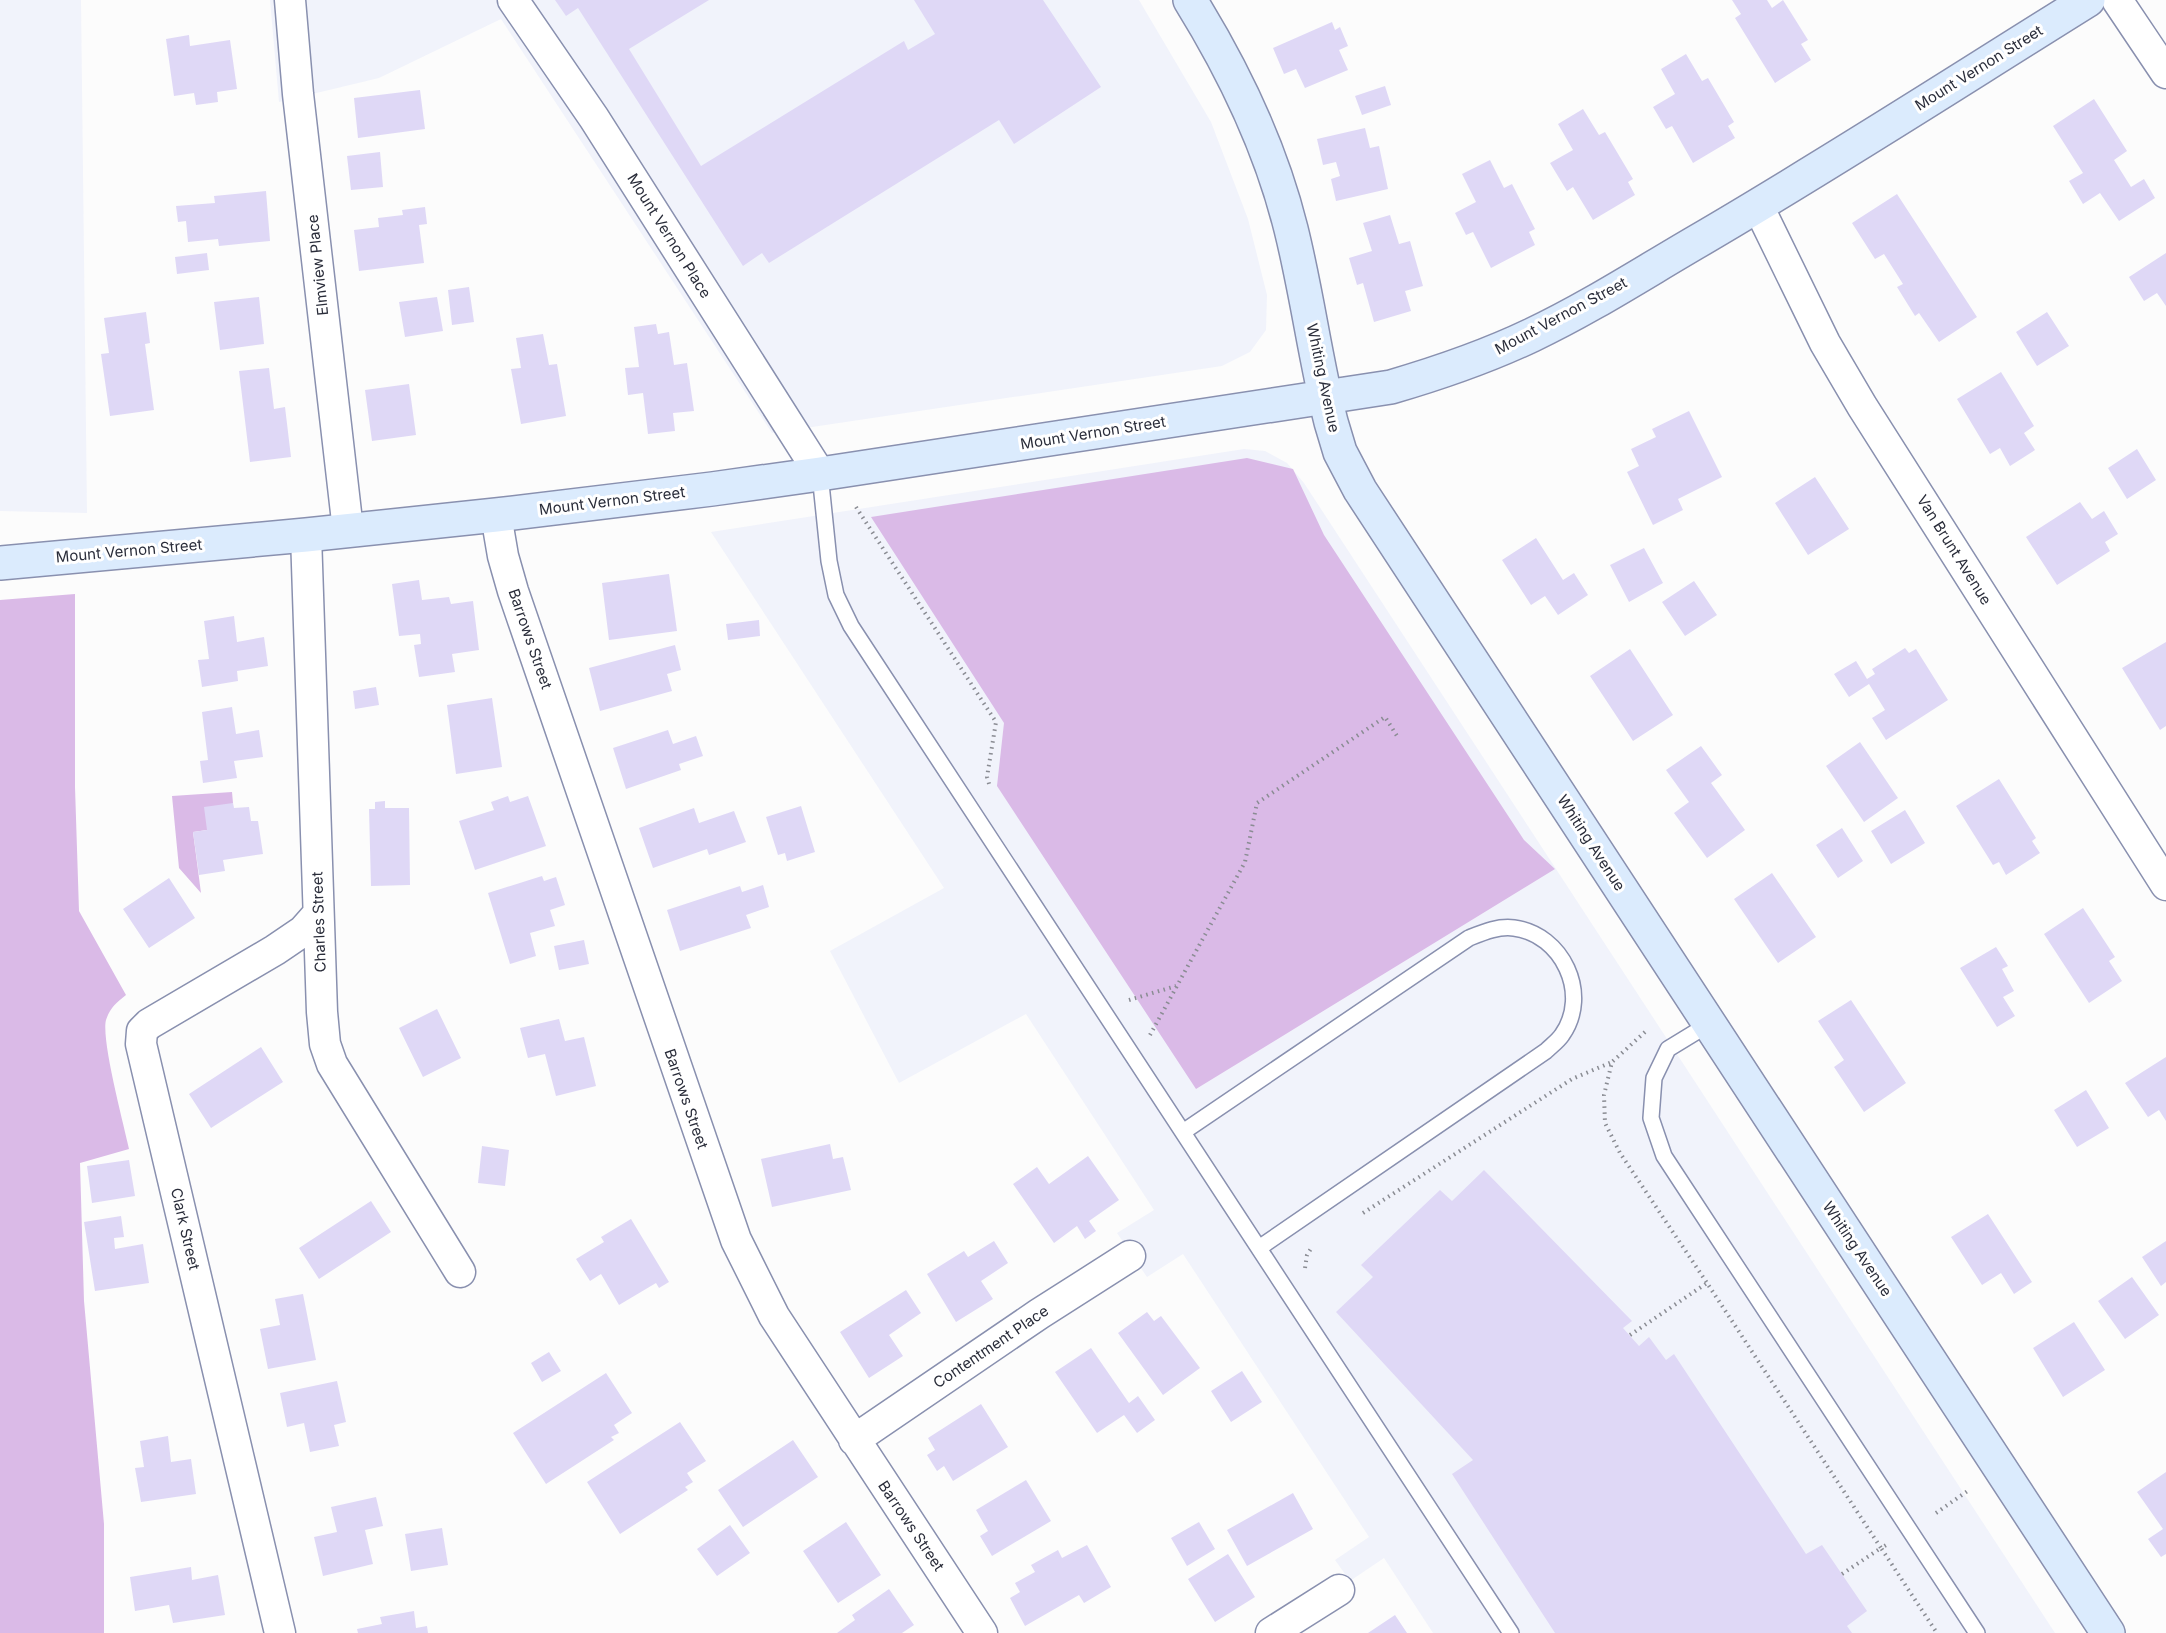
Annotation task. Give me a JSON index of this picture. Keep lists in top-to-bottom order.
{
  "streets": {
    "street": [
      "Mount Vernon Street",
      "Mount Vernon Place",
      "Elmview Place",
      "Whiting Avenue",
      "Van Brunt Avenue",
      "Barrows Street",
      "Charles Street",
      "Clark Street",
      "Contentment Place"
    ]
  },
  "crossings": [
    ["Mount Vernon Street", "Mount Vernon Place"],
    ["Mount Vernon Street", "Elmview Place"],
    ["Mount Vernon Street", "Whiting Avenue"],
    ["Mount Vernon Street", "Van Brunt Avenue"],
    ["Mount Vernon Street", "Barrows Street"],
    ["Mount Vernon Street", "Charles Street"],
    ["Barrows Street", "Contentment Place"],
    ["Charles Street", "Clark Street"]
  ]
}
